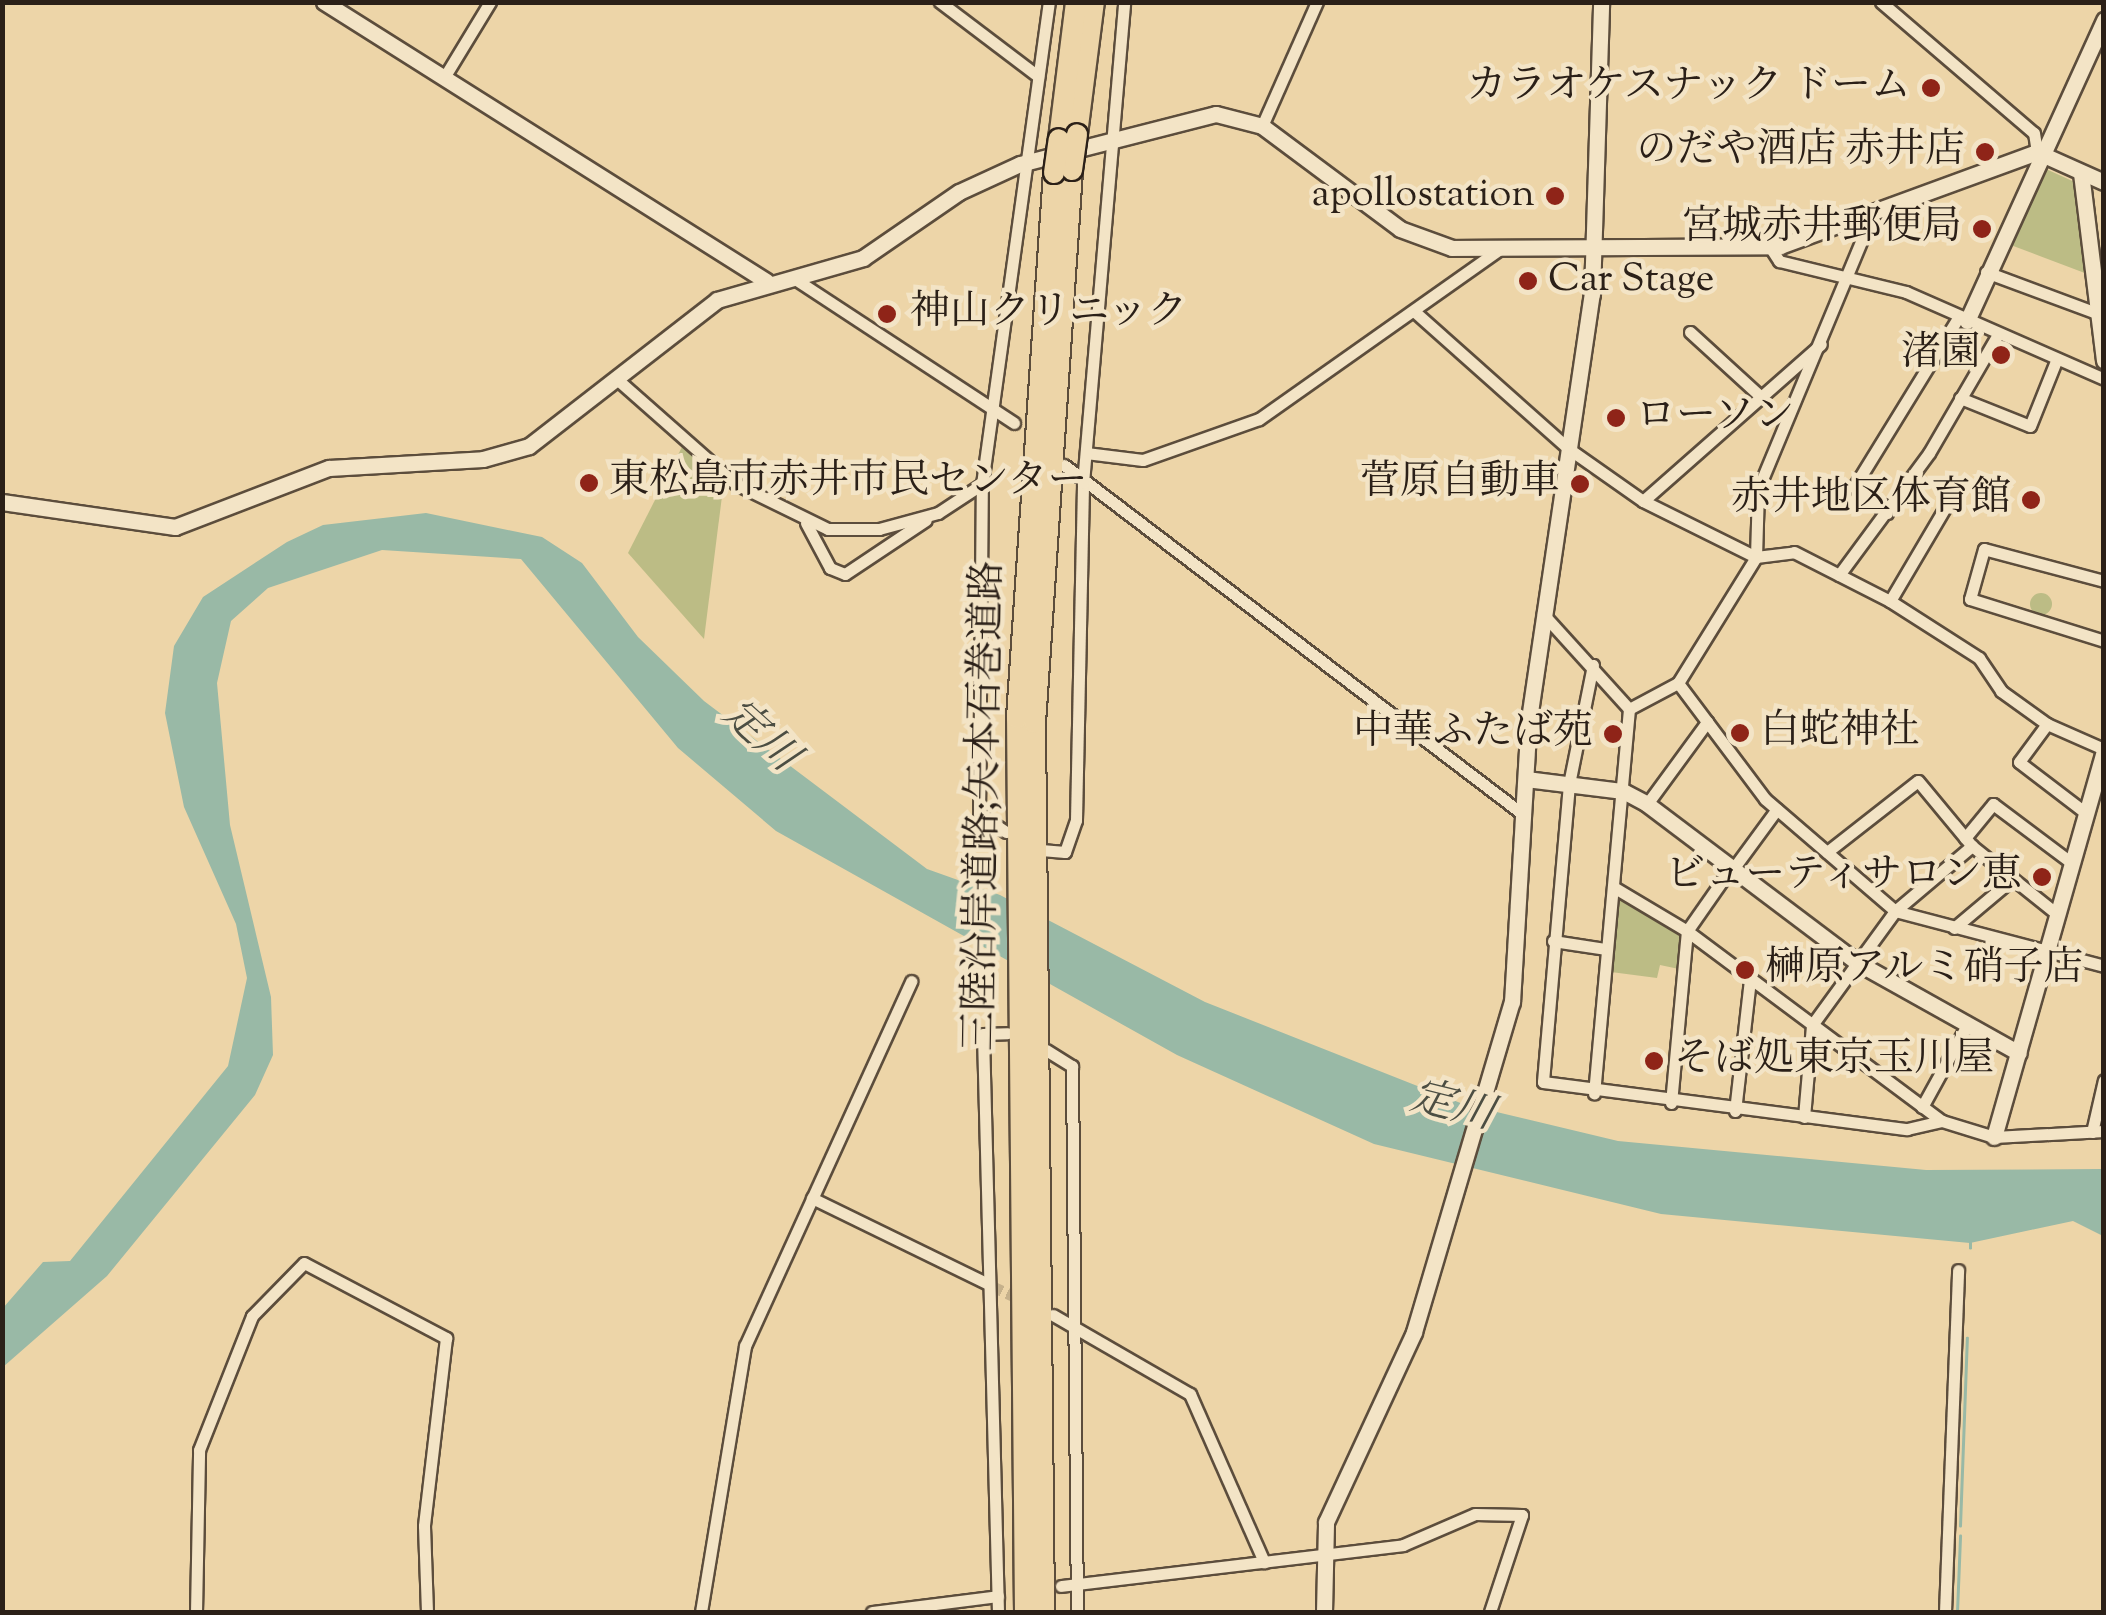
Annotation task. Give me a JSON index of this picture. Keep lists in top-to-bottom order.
{
  "streets": {
    "highway": ["三陸沿岸道路;矢本石巻道路"]
  },
  "water": ["定川"],
  "places": [
    "カラオケスナック ドーム",
    "のだや酒店 赤井店",
    "apollostation",
    "宮城赤井郵便局",
    "Car Stage",
    "神山クリニック",
    "渚園",
    "ローソン",
    "東松島市赤井市民センター",
    "菅原自動車",
    "赤井地区体育館",
    "白蛇神社",
    "中華ふたば苑",
    "ビューティサロン恵",
    "榊原アルミ硝子店",
    "そば処東京玉川屋"
  ]
}
